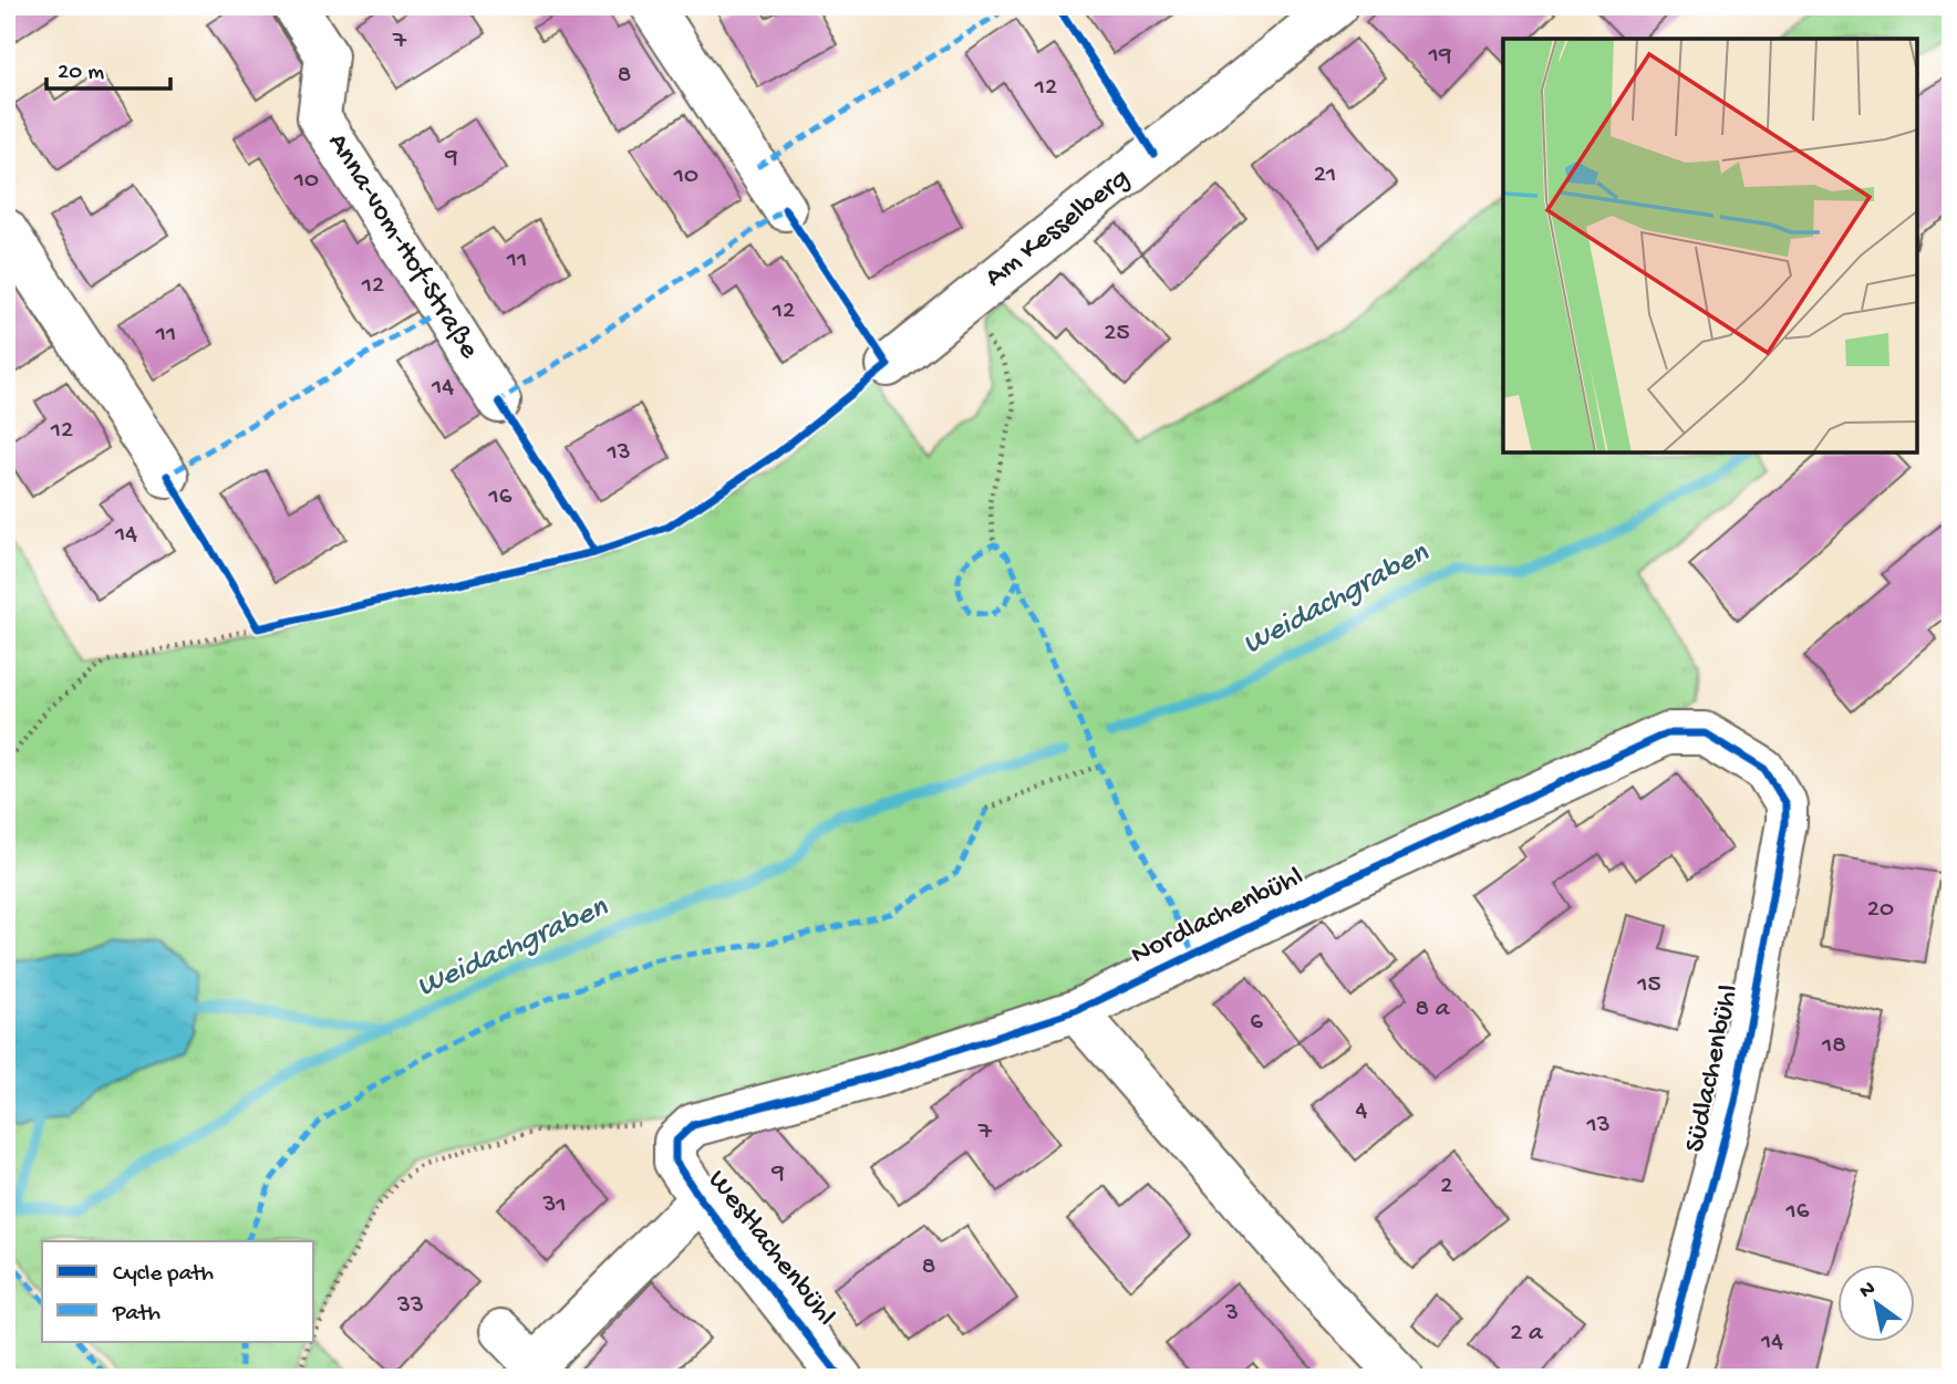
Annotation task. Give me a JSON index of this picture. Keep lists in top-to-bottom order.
{
  "streets": {
    "street": [
      "Am Kesselberg",
      "Anna-vom-Hof-Straße",
      "Nordlachenbühl",
      "Südlachenbühl",
      "Westlachenbühl"
    ]
  },
  "crossings": [
    ["Nordlachenbühl", "Südlachenbühl"],
    ["Nordlachenbühl", "Westlachenbühl"]
  ],
  "water": ["Weidachgraben"],
  "house_numbers": [
    "7",
    "19",
    "8",
    "12",
    "9",
    "21",
    "10",
    "10",
    "11",
    "12",
    "12",
    "25",
    "11",
    "14",
    "12",
    "13",
    "16",
    "14",
    "20",
    "15",
    "8 a",
    "6",
    "18",
    "4",
    "13",
    "7",
    "9",
    "2",
    "31",
    "16",
    "8",
    "33",
    "3",
    "2 a",
    "14"
  ],
  "legend": ["Cycle path", "Path"],
  "scale_bar": "20 m",
  "north": "top left"
}
